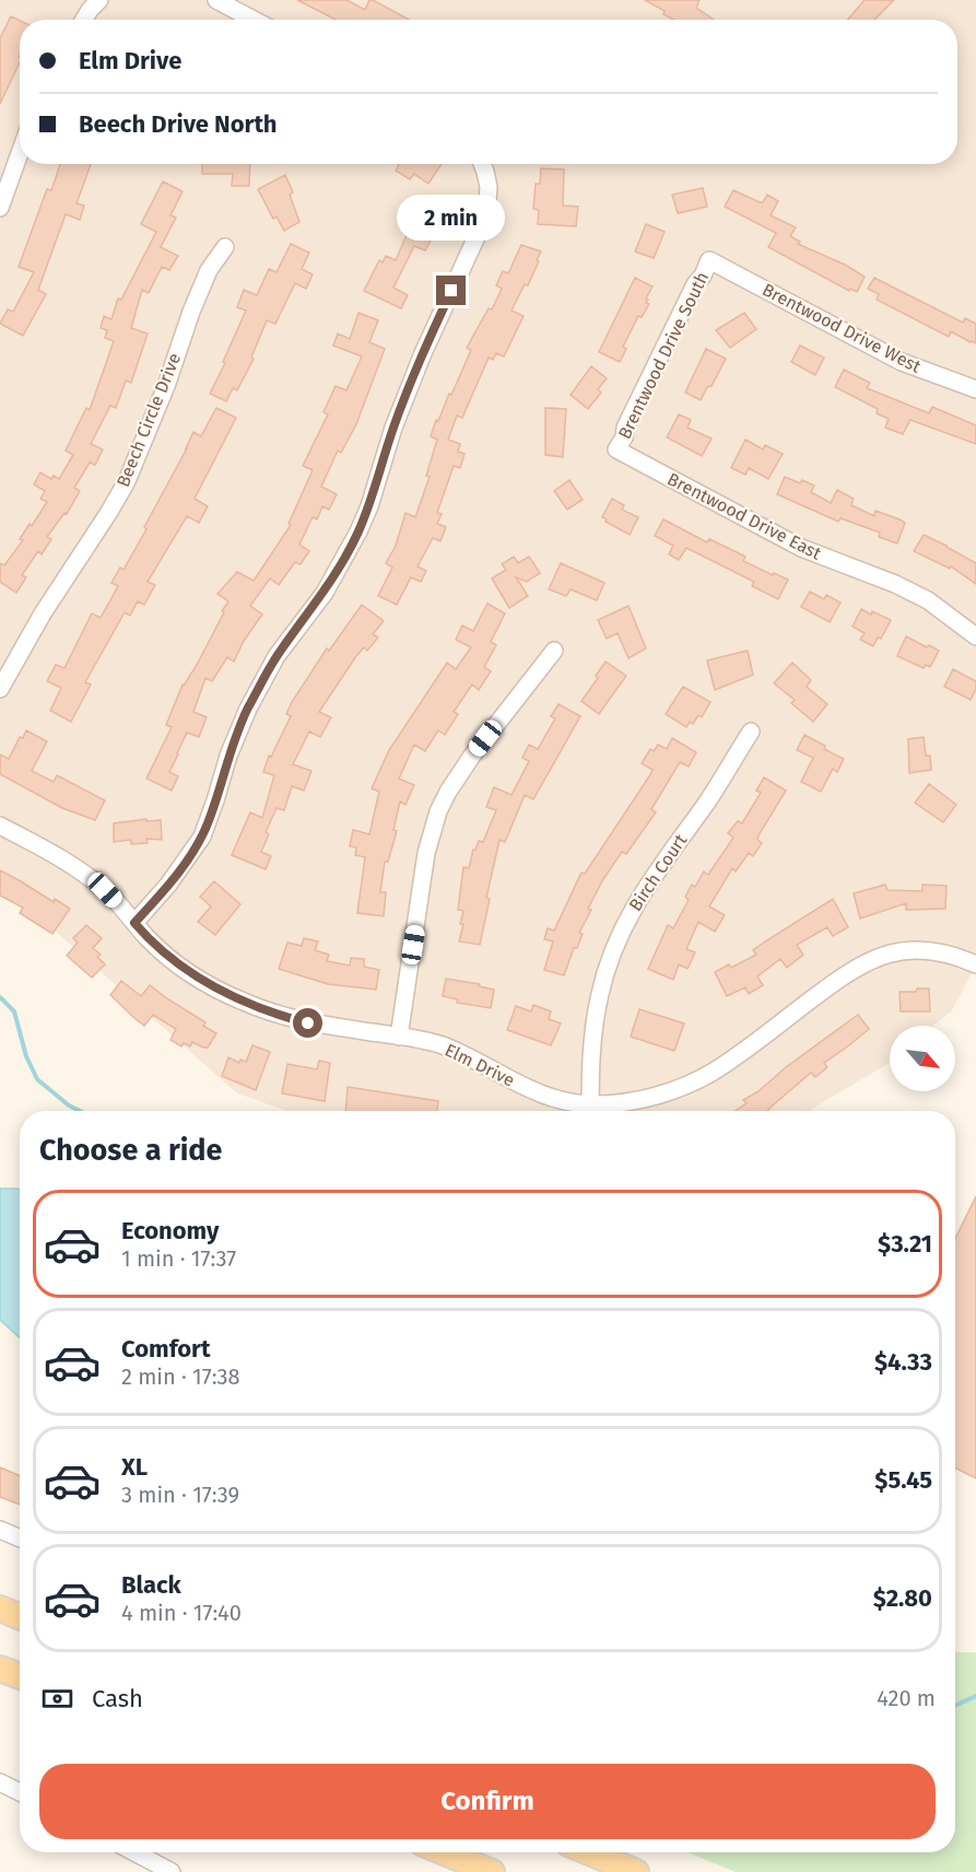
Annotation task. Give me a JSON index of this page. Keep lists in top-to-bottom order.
{
  "streets": {
    "street": [
      "Brentwood Drive West",
      "Brentwood Drive South",
      "Beech Circle Drive",
      "Brentwood Drive East",
      "Birch Court",
      "Elm Drive"
    ]
  },
  "crossings": [
    ["Brentwood Drive West", "Brentwood Drive South"],
    ["Brentwood Drive South", "Brentwood Drive East"],
    ["Birch Court", "Elm Drive"]
  ],
  "north": "bottom right",
  "page": {
    "banner": ["Elm Drive", "Beech Drive North"],
    "bubble": "2 min",
    "heading": "Choose a ride",
    "list": [
      {
        "name": "Economy",
        "note": "1 min · 17:37",
        "value": "$3.21"
      },
      {
        "name": "Comfort",
        "note": "2 min · 17:38",
        "value": "$4.33"
      },
      {
        "name": "XL",
        "note": "3 min · 17:39",
        "value": "$5.45"
      },
      {
        "name": "Black",
        "note": "4 min · 17:40",
        "value": "$2.80"
      }
    ],
    "pay": ["Cash", "420 m"],
    "buttons": "Confirm"
  }
}
